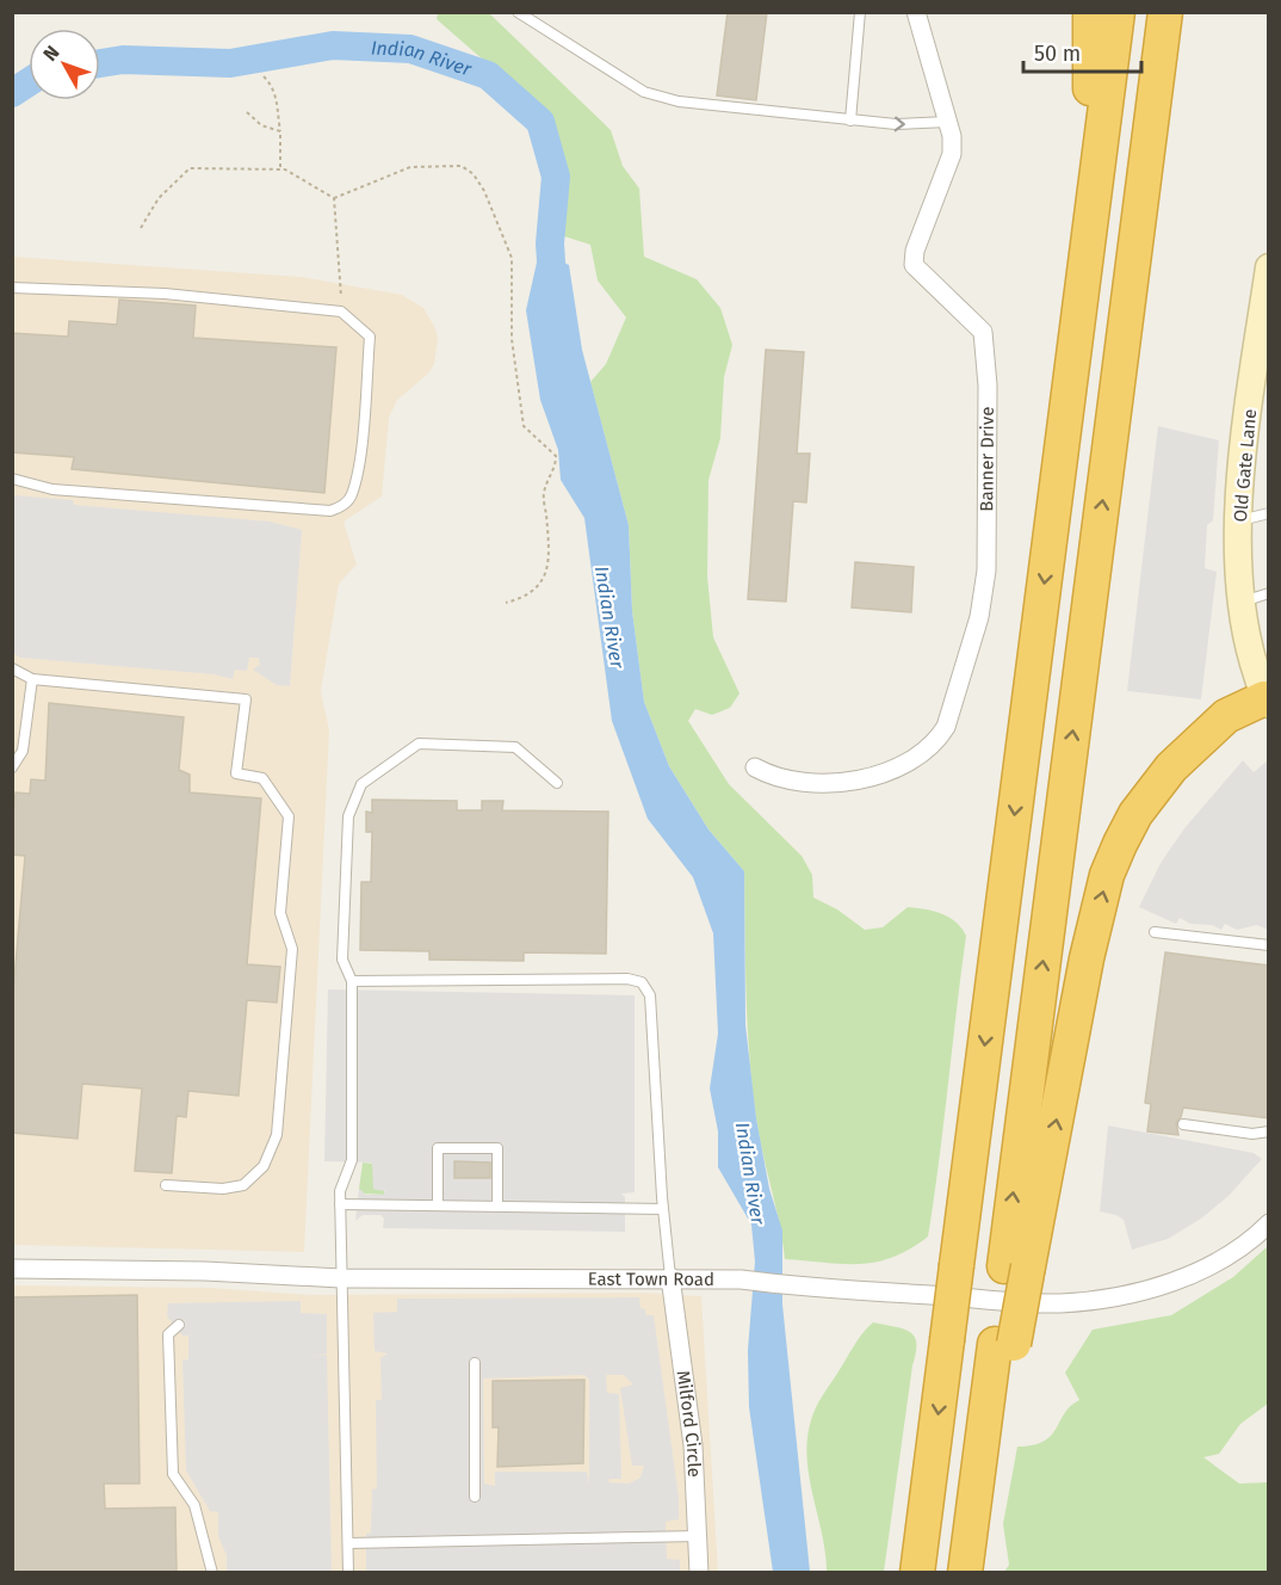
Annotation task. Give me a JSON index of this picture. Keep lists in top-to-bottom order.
{
  "streets": {
    "main road": ["Old Gate Lane"],
    "street": ["Banner Drive", "East Town Road", "Milford Circle"]
  },
  "crossings": [
    ["East Town Road", "Milford Circle"]
  ],
  "water": ["Indian River"],
  "scale_bar": "50 m",
  "north": "top left"
}
